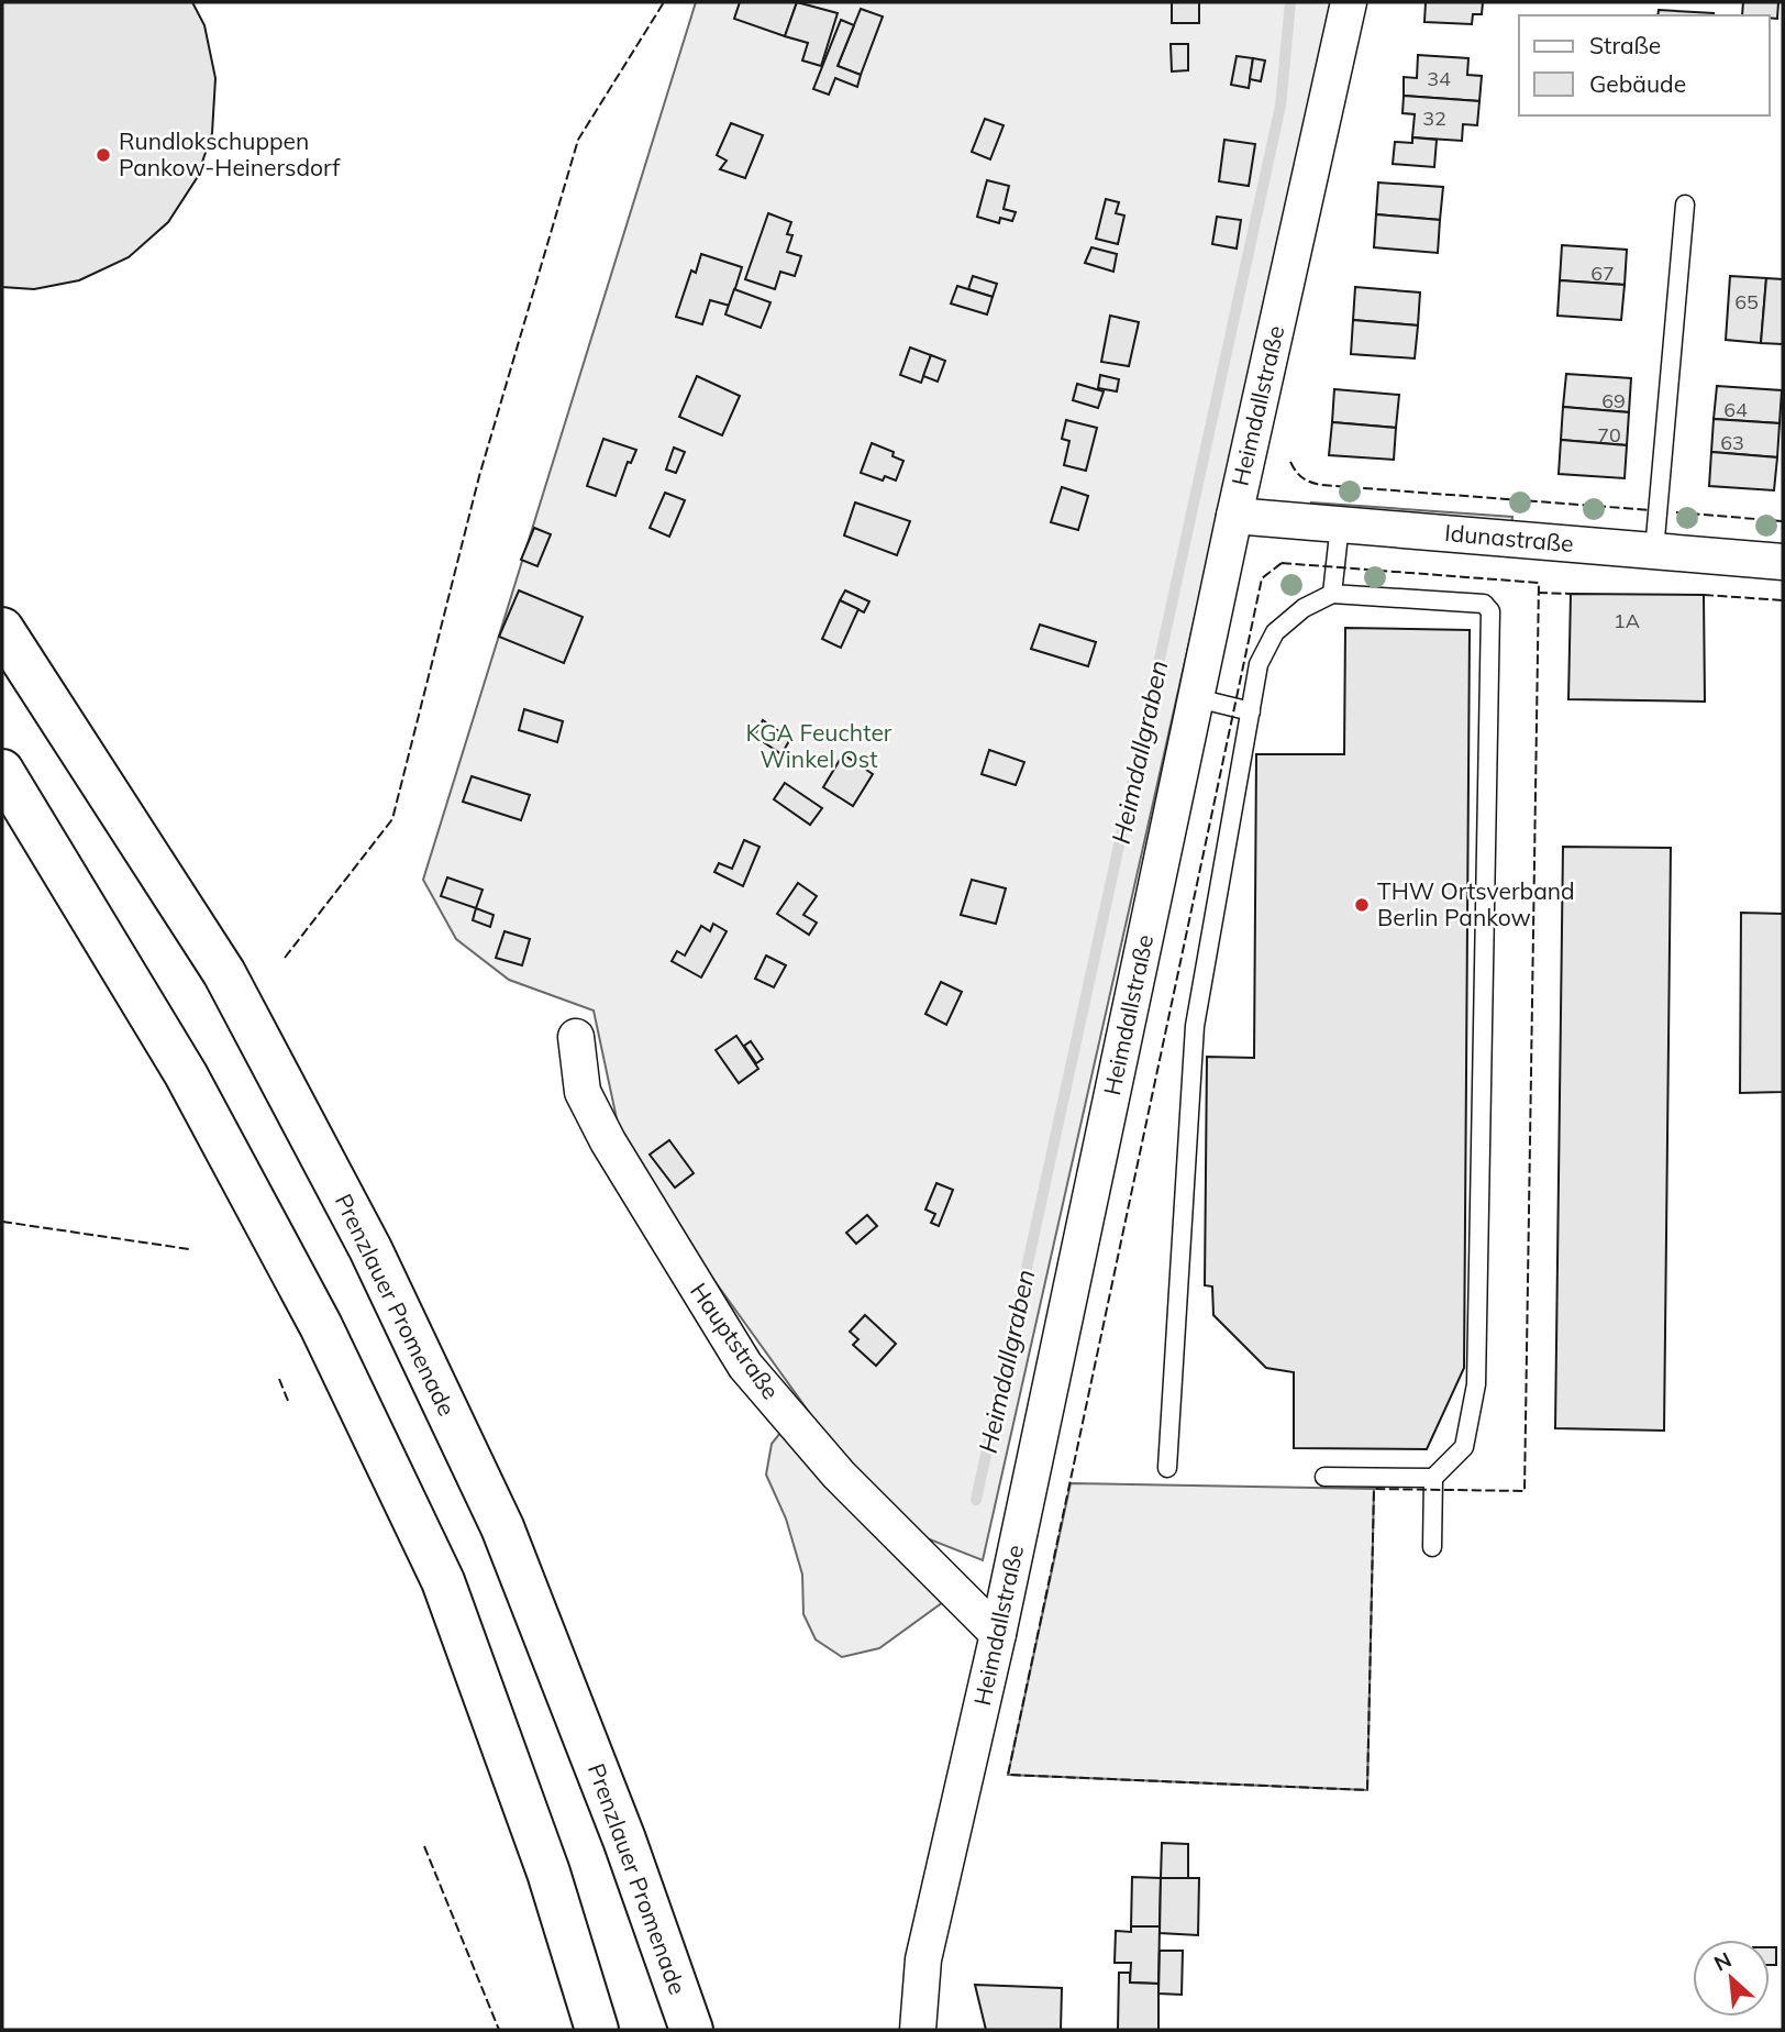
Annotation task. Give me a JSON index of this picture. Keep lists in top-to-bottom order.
{
  "streets": {
    "main road": ["Prenzlauer Promenade"],
    "street": ["Heimdallstraße", "Idunastraße", "Hauptstraße"]
  },
  "crossings": [
    ["Heimdallstraße", "Idunastraße"],
    ["Heimdallstraße", "Hauptstraße"]
  ],
  "water": ["Heimdallgraben"],
  "parks": ["KGA Feuchter Winkel Ost"],
  "places": ["Rundlokschuppen Pankow-Heinersdorf", "THW Ortsverband Berlin Pankow"],
  "house_numbers": [
    "34",
    "32",
    "67",
    "65",
    "69",
    "64",
    "70",
    "63",
    "1A"
  ],
  "legend": ["Straße", "Gebäude"],
  "north": "top left"
}
